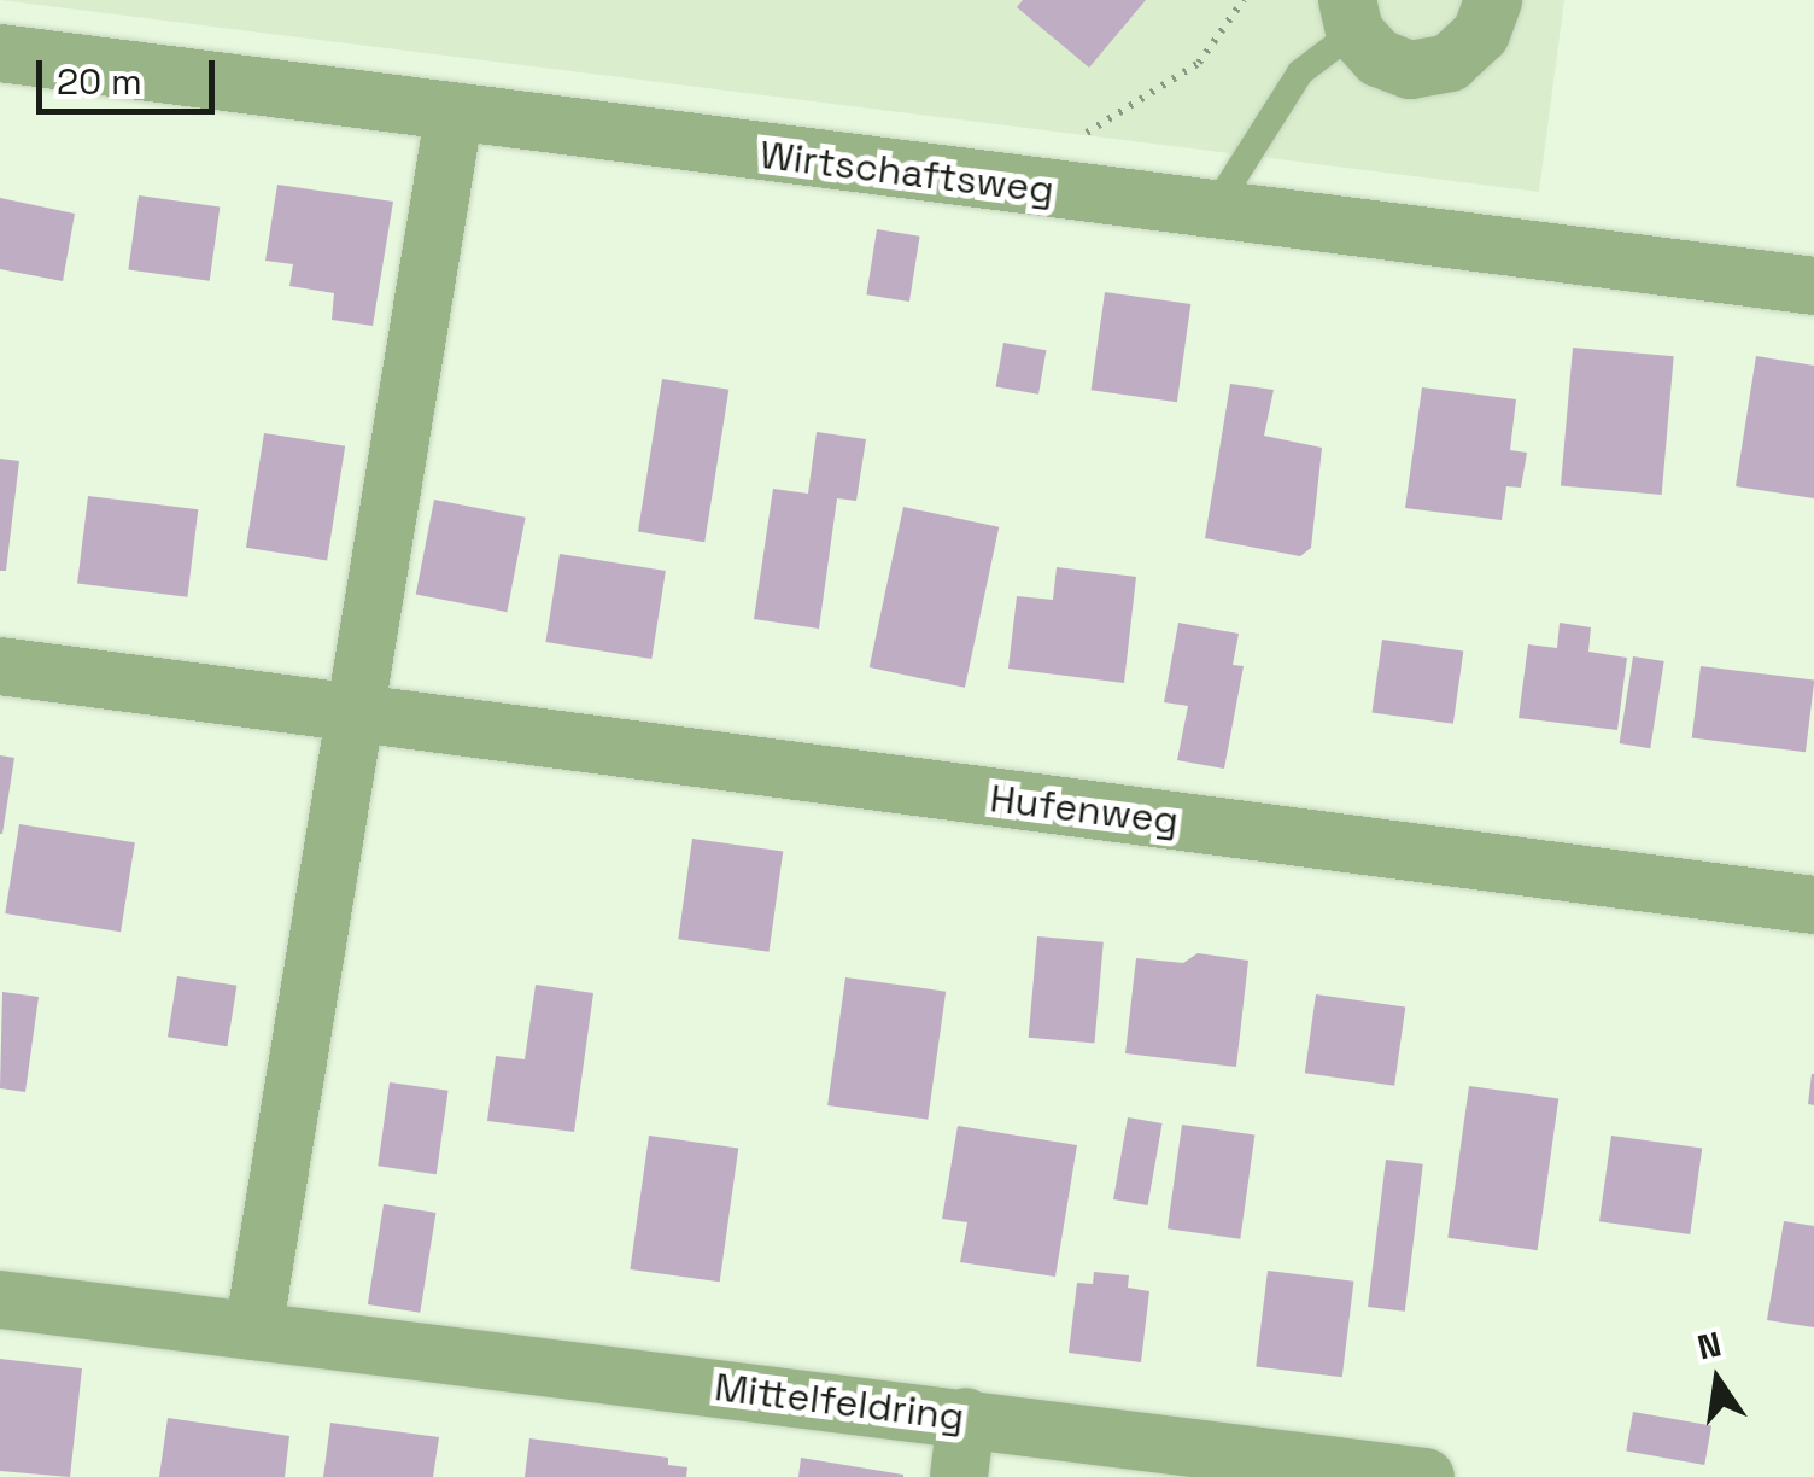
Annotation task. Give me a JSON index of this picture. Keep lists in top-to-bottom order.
{
  "streets": {
    "street": ["Wirtschaftsweg", "Hufenweg", "Mittelfeldring"]
  },
  "scale_bar": "20 m",
  "north": "top"
}
